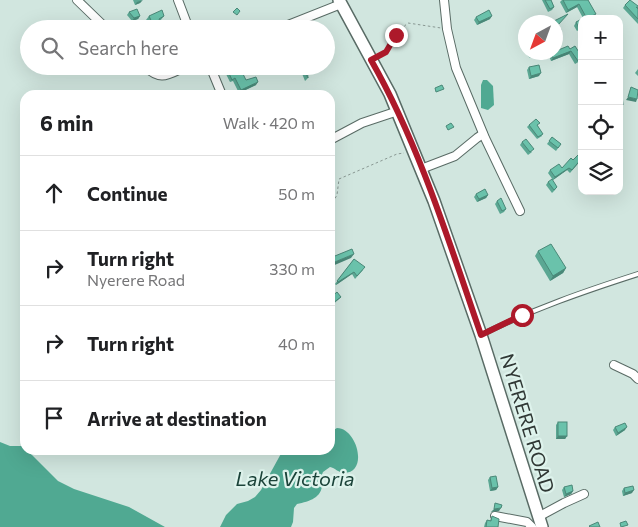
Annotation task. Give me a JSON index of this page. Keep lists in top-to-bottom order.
{
  "streets": {
    "main road": ["NYERERE ROAD"]
  },
  "water": ["Lake Victoria"],
  "north": "bottom left",
  "page": {
    "map_buttons": ["+", "−"],
    "search": "Search here",
    "heading": ["6 min", "Walk · 420 m"],
    "list": [
      ["Continue", "50 m"],
      ["Turn right", "Nyerere Road", "330 m"],
      ["Turn right", "40 m"],
      "Arrive at destination"
    ]
  }
}
